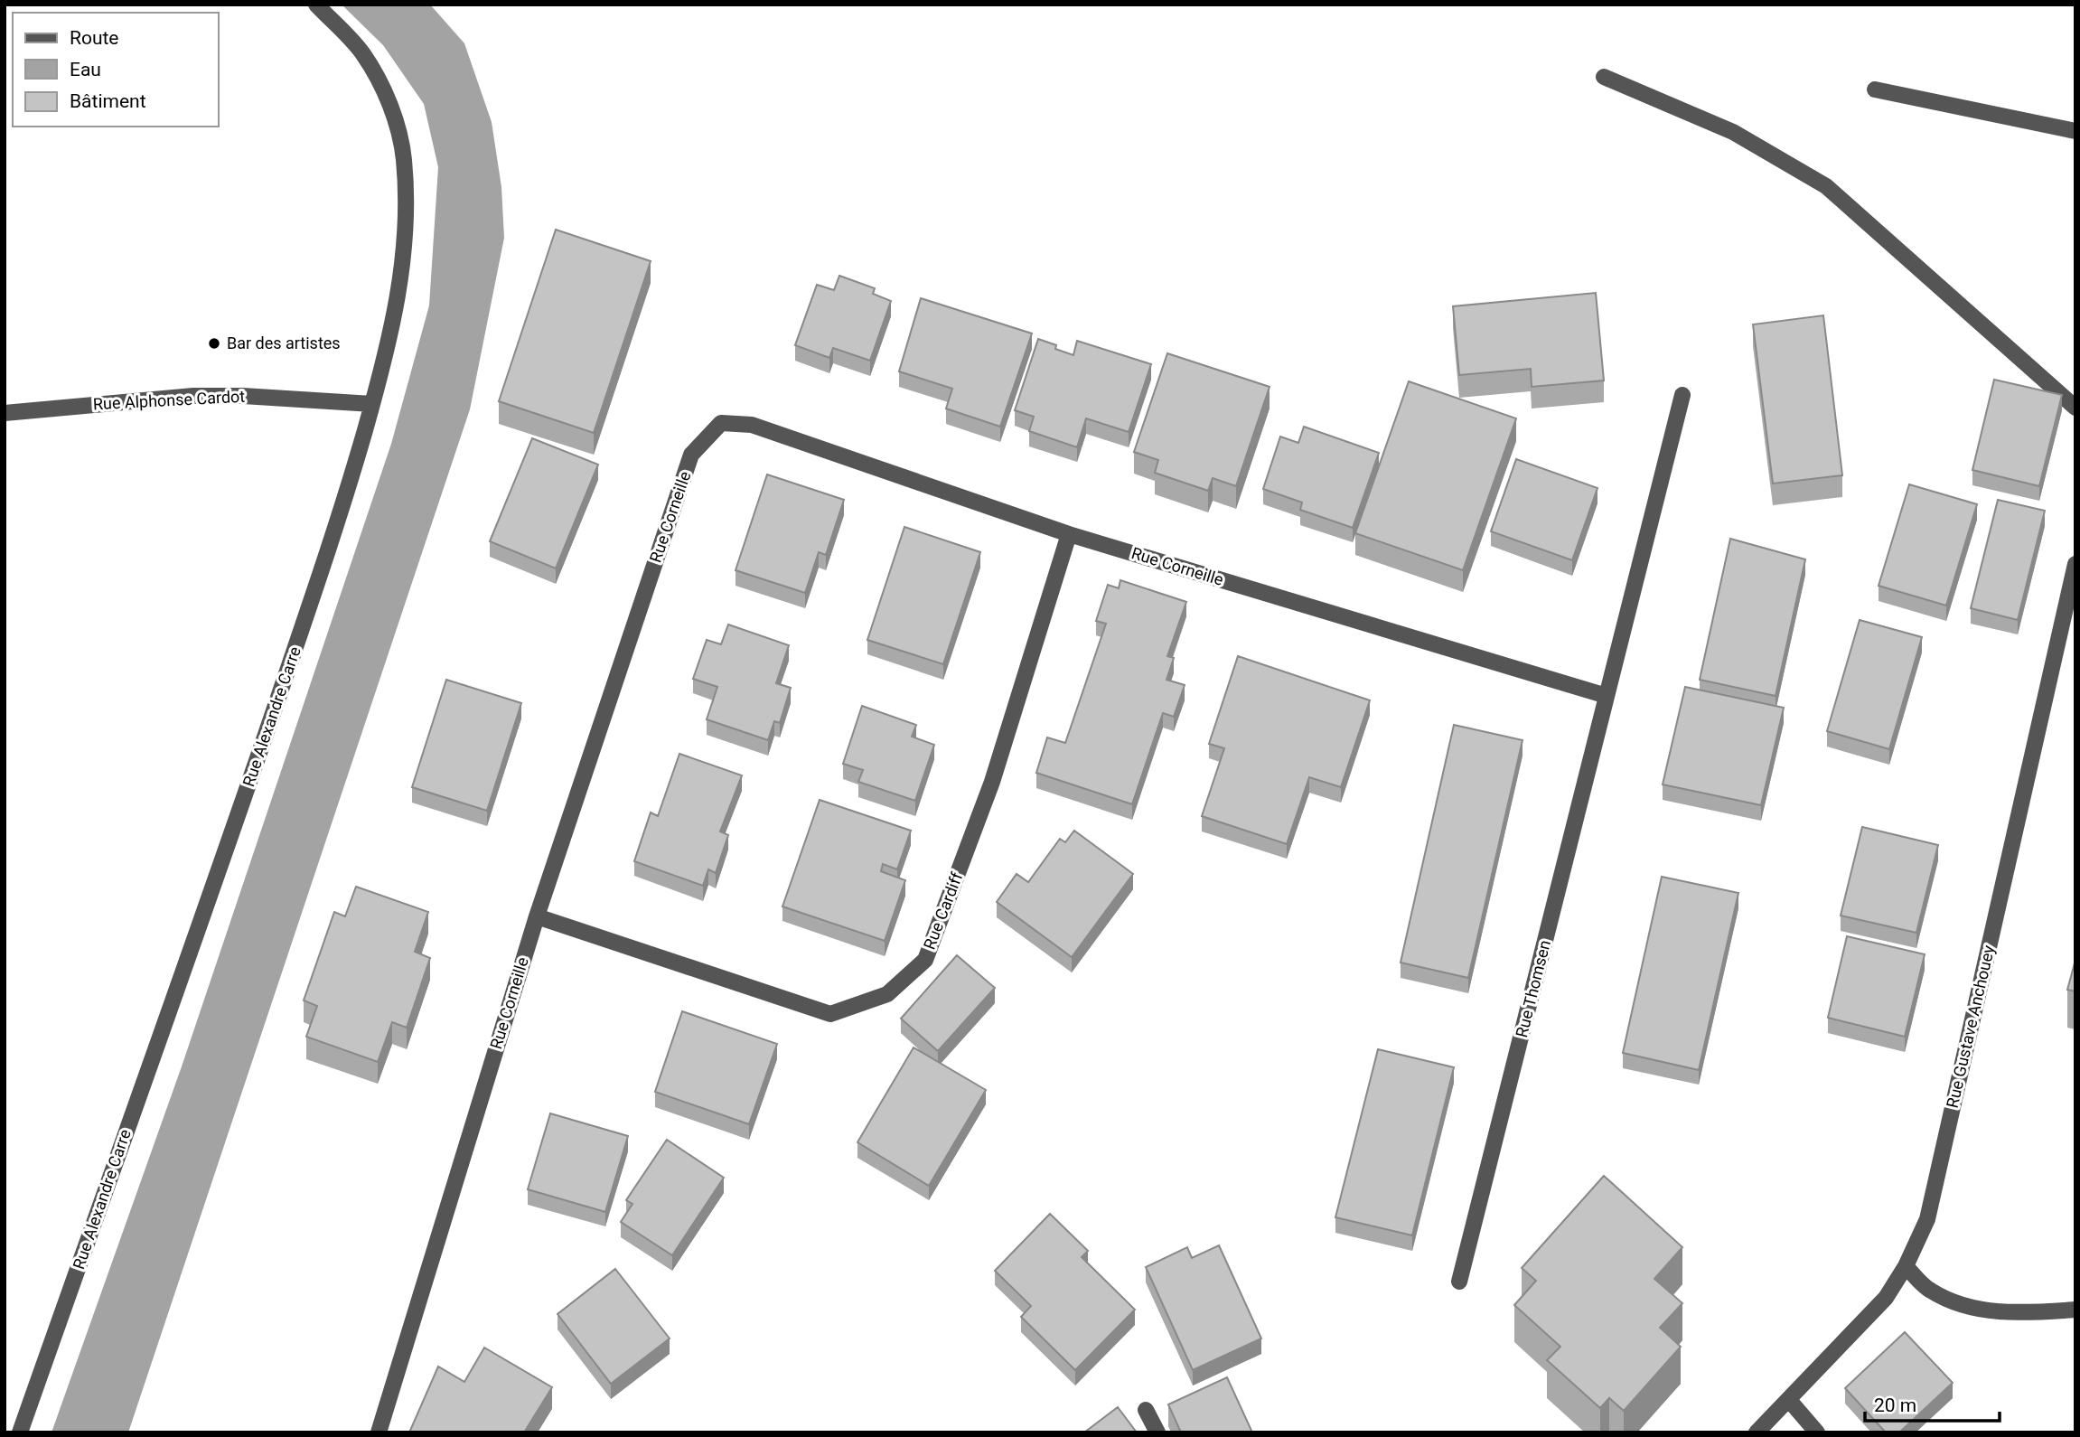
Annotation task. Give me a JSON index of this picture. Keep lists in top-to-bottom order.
{
  "streets": {
    "street": [
      "Rue Alphonse Cardot",
      "Rue Corneille",
      "Rue Alexandre Carre",
      "Rue Cardiff",
      "Rue Thomsen",
      "Rue Gustave Anchouey"
    ]
  },
  "crossings": [
    ["Rue Alphonse Cardot", "Rue Alexandre Carre"],
    ["Rue Corneille", "Rue Cardiff"],
    ["Rue Corneille", "Rue Thomsen"]
  ],
  "places": ["Bar des artistes"],
  "legend": ["Route", "Eau", "Bâtiment"],
  "scale_bar": "20 m"
}
